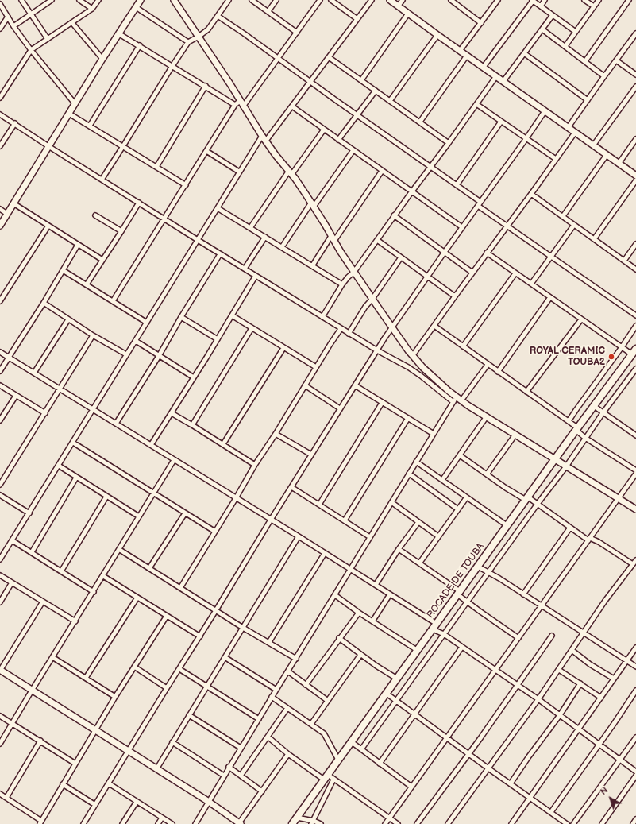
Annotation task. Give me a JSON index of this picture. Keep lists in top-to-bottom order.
{
  "streets": {
    "main road": ["ROCADE DE TOUBA"]
  },
  "places": ["ROYAL CERAMIC TOUBA2"],
  "north": "top left"
}
